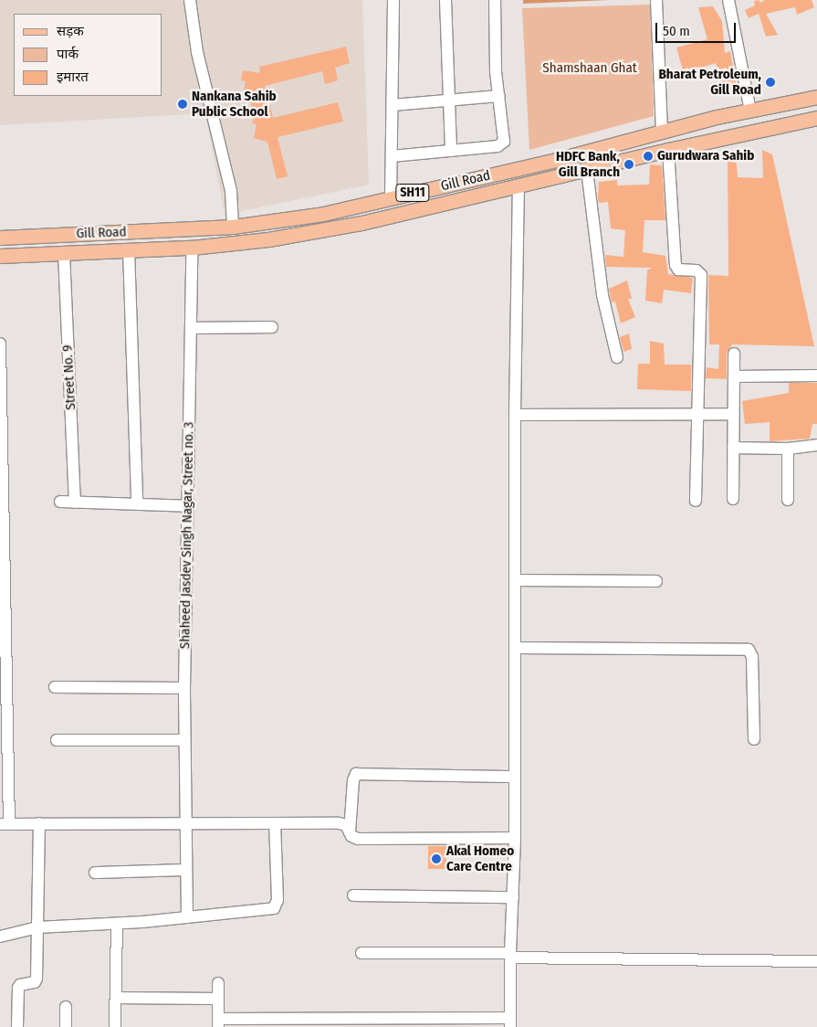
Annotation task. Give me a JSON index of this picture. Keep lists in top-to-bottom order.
{
  "streets": {
    "main road": ["Gill Road", "SH11"],
    "street": ["Street No. 9", "Shaheed Jasdev Singh Nagar, Street no. 3"]
  },
  "crossings": [
    ["Gill Road", "Street No. 9"],
    ["Gill Road", "Shaheed Jasdev Singh Nagar, Street no. 3"]
  ],
  "parks": ["Shamshaan Ghat"],
  "places": [
    "Bharat Petroleum, Gill Road",
    "Nankana Sahib Public School",
    "Gurudwara Sahib",
    "HDFC Bank, Gill Branch",
    "Akal Homeo Care Centre"
  ],
  "legend": ["सड़क", "पार्क", "इमारत"],
  "scale_bar": "50 m"
}
